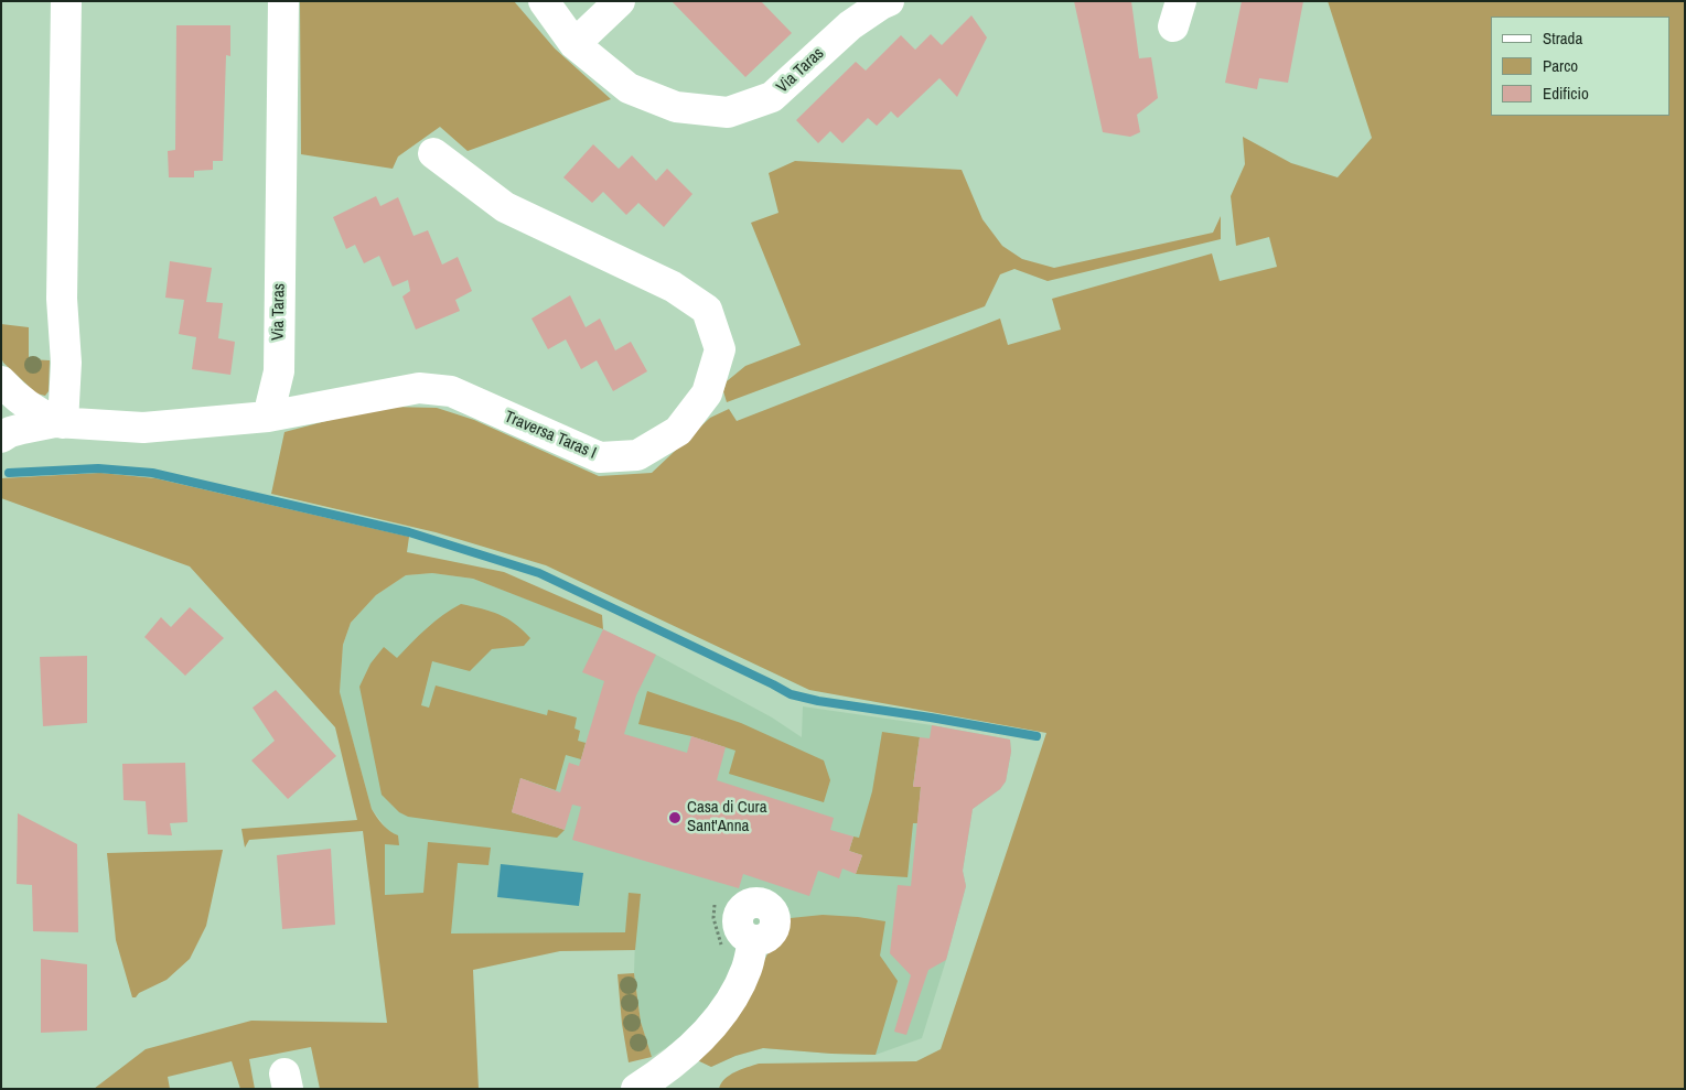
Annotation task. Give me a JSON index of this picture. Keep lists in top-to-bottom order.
{
  "streets": {
    "street": ["Via Taras", "Traversa Taras I"]
  },
  "crossings": [
    ["Via Taras", "Traversa Taras I"]
  ],
  "places": ["Casa di Cura Sant'Anna"],
  "legend": ["Strada", "Parco", "Edificio"]
}
